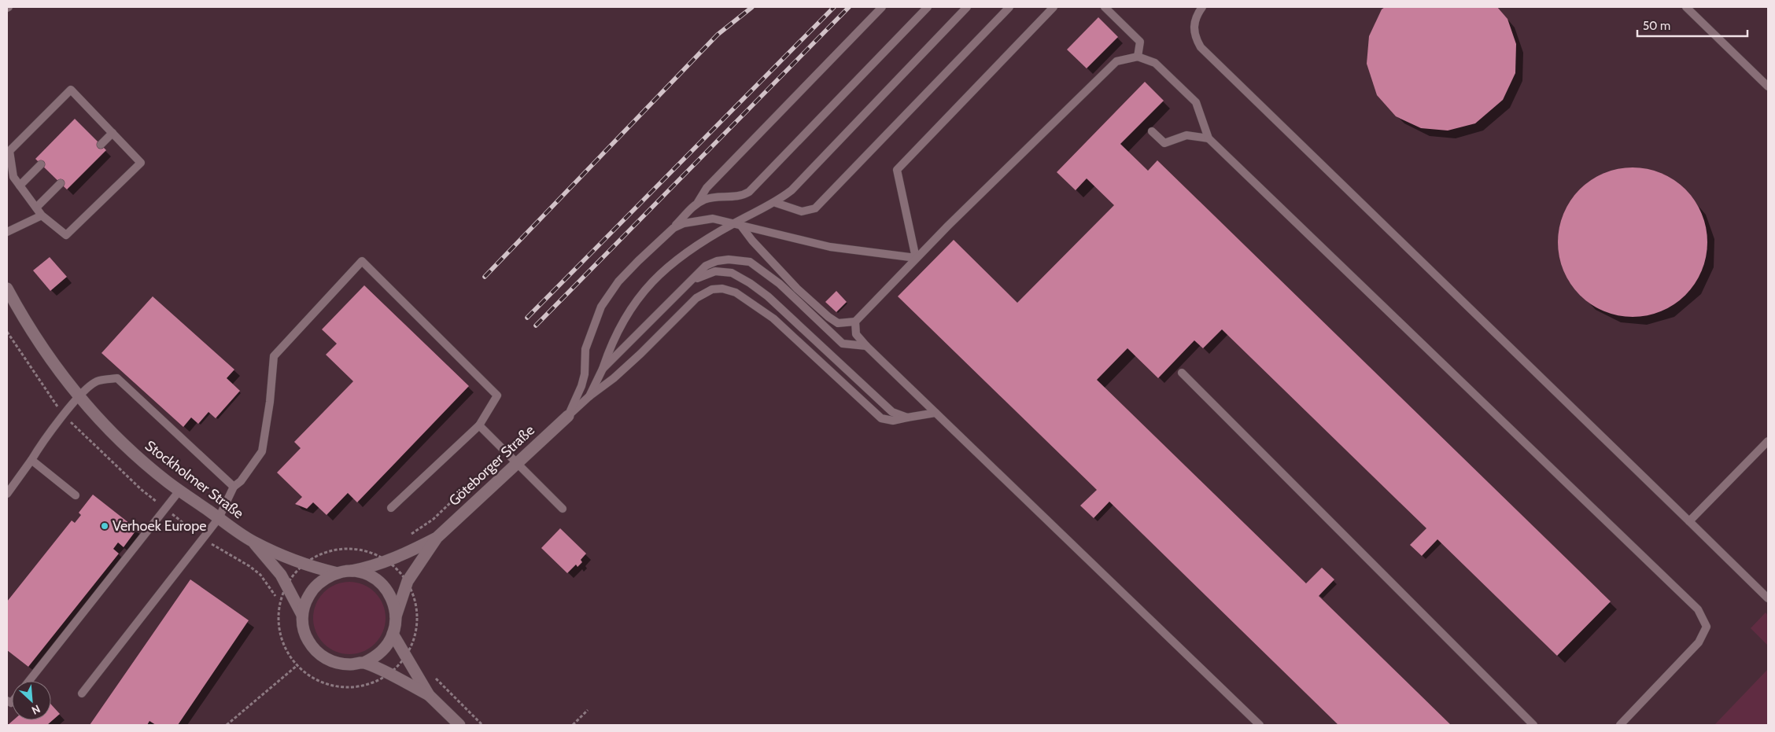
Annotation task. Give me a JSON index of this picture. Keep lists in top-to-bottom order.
{
  "streets": {
    "street": ["Göteborger Straße", "Stockholmer Straße"]
  },
  "crossings": [
    ["Göteborger Straße", "Stockholmer Straße"]
  ],
  "places": ["Verhoek Europe"],
  "scale_bar": "50 m",
  "north": "bottom right"
}
